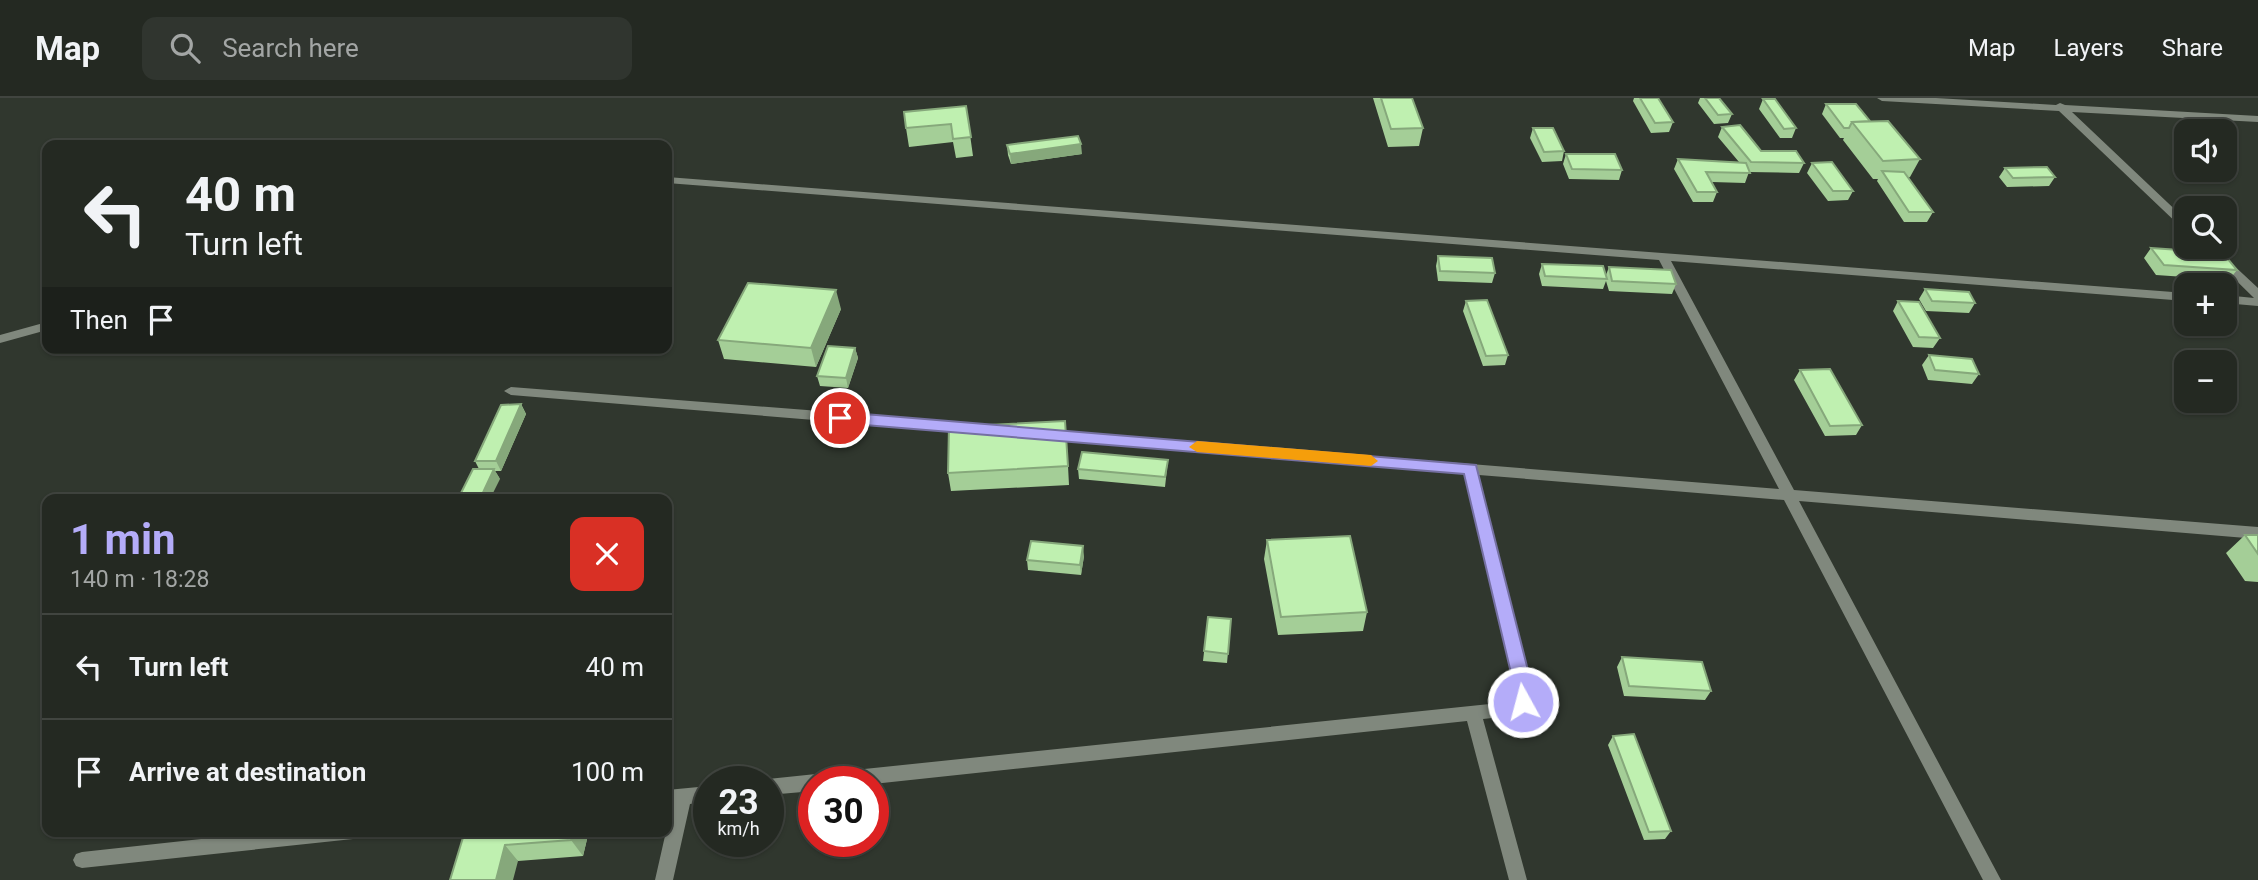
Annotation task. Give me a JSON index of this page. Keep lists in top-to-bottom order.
{
  "page": {
    "header": "Map",
    "search": "Search here",
    "nav": ["Map", "Layers", "Share"],
    "map_buttons": ["+", "−"],
    "turn": ["40 m", "Turn left"],
    "then": "Then",
    "heading": ["1 min", "140 m · 18:28"],
    "list": [
      {
        "name": "Turn left",
        "value": "40 m"
      },
      {
        "name": "Arrive at destination",
        "value": "100 m"
      }
    ],
    "speed": "23 km/h",
    "limit": "30"
  }
}
